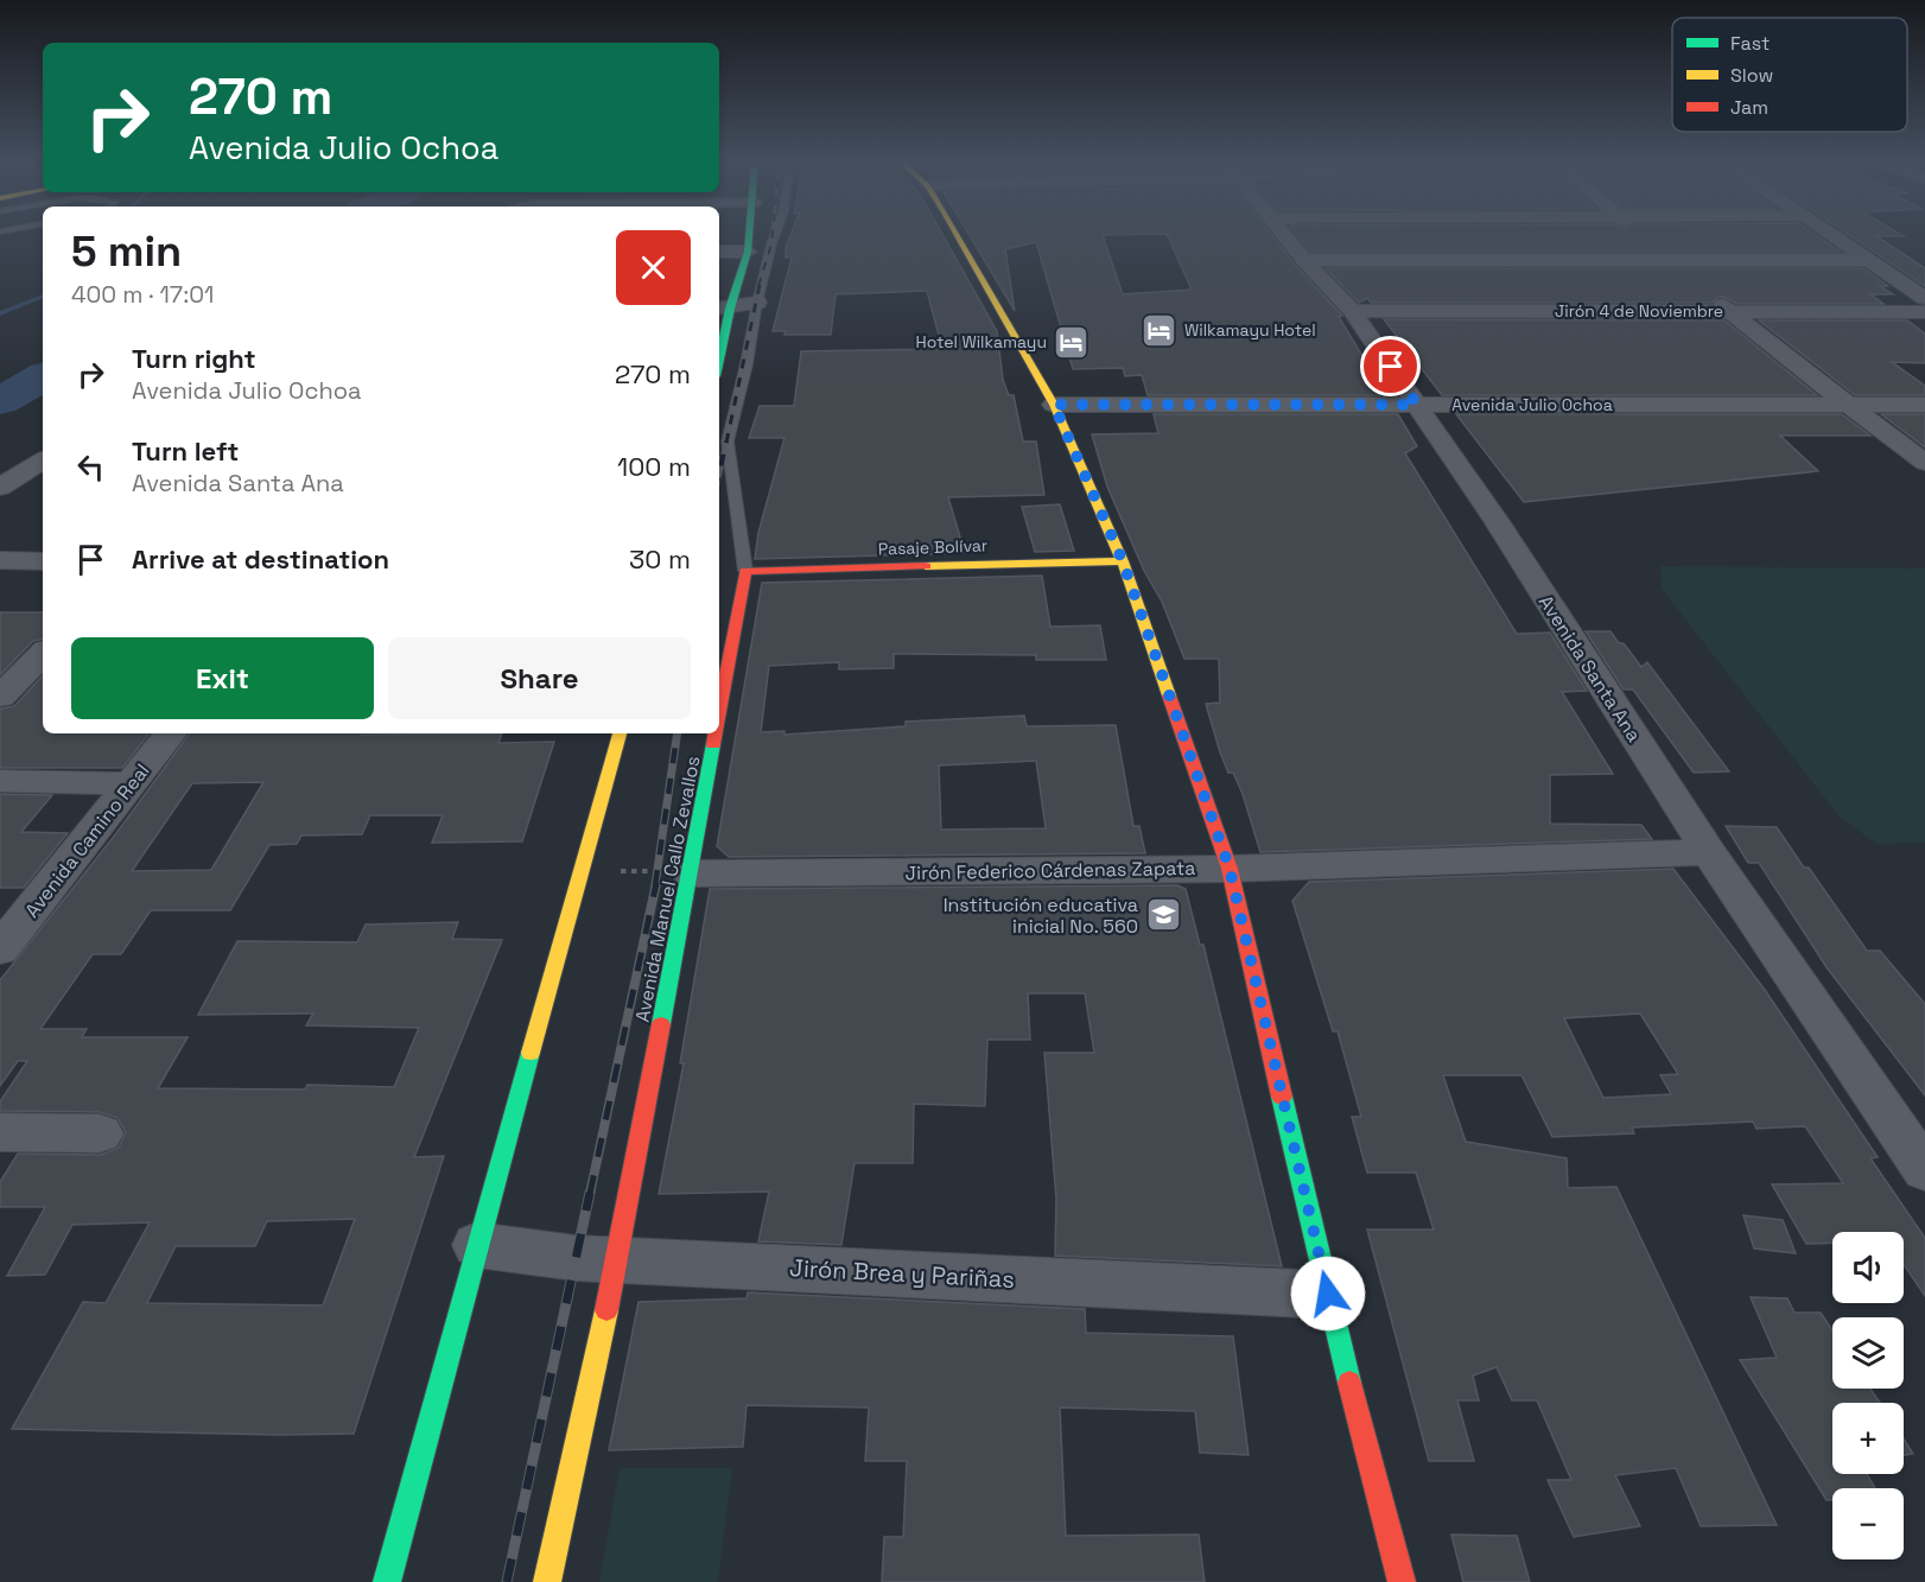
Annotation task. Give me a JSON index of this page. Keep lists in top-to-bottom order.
{
  "streets": {
    "main road": ["Pasaje Bolívar", "Avenida Manuel Callo Zevallos"],
    "street": [
      "Jirón 4 de Noviembre",
      "Avenida Julio Ochoa",
      "Avenida Santa Ana",
      "Avenida Camino Real",
      "Jirón Federico Cárdenas Zapata",
      "Jirón Brea y Pariñas"
    ]
  },
  "crossings": [
    ["Jirón 4 de Noviembre", "Avenida Santa Ana"],
    ["Avenida Julio Ochoa", "Avenida Santa Ana"],
    ["Pasaje Bolívar", "Avenida Manuel Callo Zevallos"],
    ["Avenida Santa Ana", "Jirón Federico Cárdenas Zapata"],
    ["Jirón Federico Cárdenas Zapata", "Avenida Manuel Callo Zevallos"],
    ["Avenida Manuel Callo Zevallos", "Jirón Brea y Pariñas"]
  ],
  "places": {
    "hotel": ["Wilkamayu Hotel", "Hotel Wilkamayu"],
    "school or university": ["Institución educativa inicial No. 560"]
  },
  "legend": ["Fast", "Slow", "Jam"],
  "page": {
    "turn": ["270 m", "Avenida Julio Ochoa"],
    "heading": ["5 min", "400 m · 17:01"],
    "list": [
      {
        "name": "Turn right",
        "note": "Avenida Julio Ochoa",
        "value": "270 m"
      },
      {
        "name": "Turn left",
        "note": "Avenida Santa Ana",
        "value": "100 m"
      },
      {
        "name": "Arrive at destination",
        "value": "30 m"
      }
    ],
    "buttons": ["Exit", "Share"],
    "map_buttons": ["+", "−"]
  }
}
